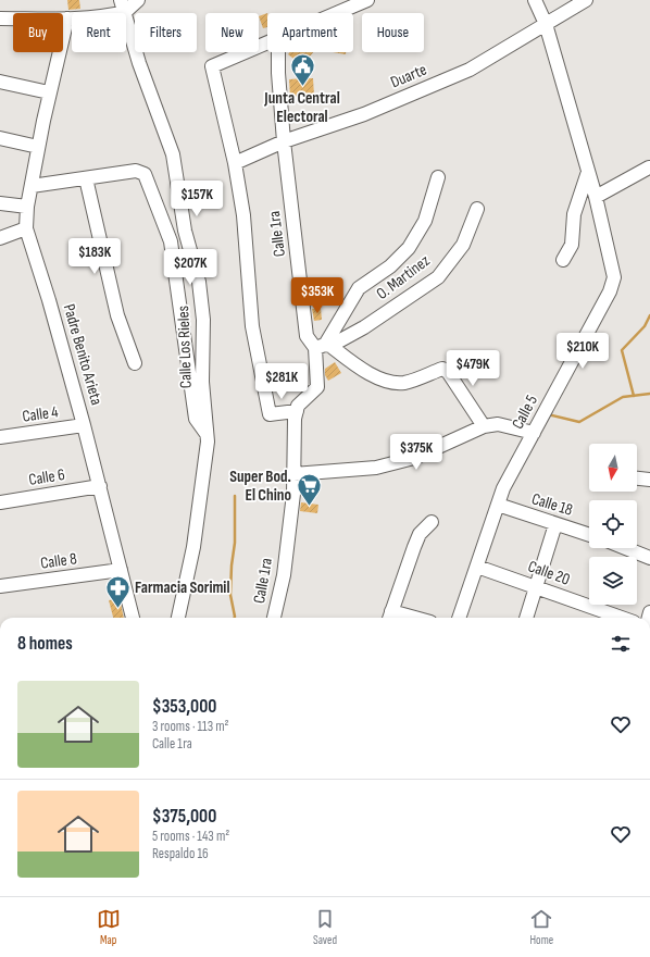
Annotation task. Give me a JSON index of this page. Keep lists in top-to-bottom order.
{
  "streets": {
    "street": [
      "Duarte",
      "Calle 1ra",
      "O. Martinez",
      "Calle Los Rieles",
      "Padre Benito Arieta",
      "Calle 5",
      "Calle 4",
      "Calle 6",
      "Calle 18",
      "Calle 8",
      "Calle 20"
    ]
  },
  "crossings": [
    ["Duarte", "Calle 1ra"],
    ["Duarte", "Calle 5"],
    ["Calle 1ra", "O. Martinez"],
    ["Padre Benito Arieta", "Calle 4"],
    ["Padre Benito Arieta", "Calle 6"],
    ["Padre Benito Arieta", "Calle 8"],
    ["Calle 5", "Calle 18"],
    ["Calle 5", "Calle 20"]
  ],
  "places": {
    "public building": ["Junta Central Electoral"],
    "supermarket": ["Super Bod. El Chino"],
    "pharmacy": ["Farmacia Sorimil"]
  },
  "north": "bottom",
  "page": {
    "chip": [
      "Buy",
      "Rent",
      "Filters",
      "New",
      "Apartment",
      "House"
    ],
    "price": [
      "$157K",
      "$183K",
      "$207K",
      "$353K",
      "$210K",
      "$479K",
      "$281K",
      "$375K"
    ],
    "heading": "8 homes",
    "list": [
      {
        "name": "$353,000",
        "note": "3 rooms · 113 m² · Calle 1ra"
      },
      {
        "name": "$375,000",
        "note": "5 rooms · 143 m² · Respaldo 16"
      }
    ],
    "tabs": ["Map", "Saved", "Home"]
  }
}
